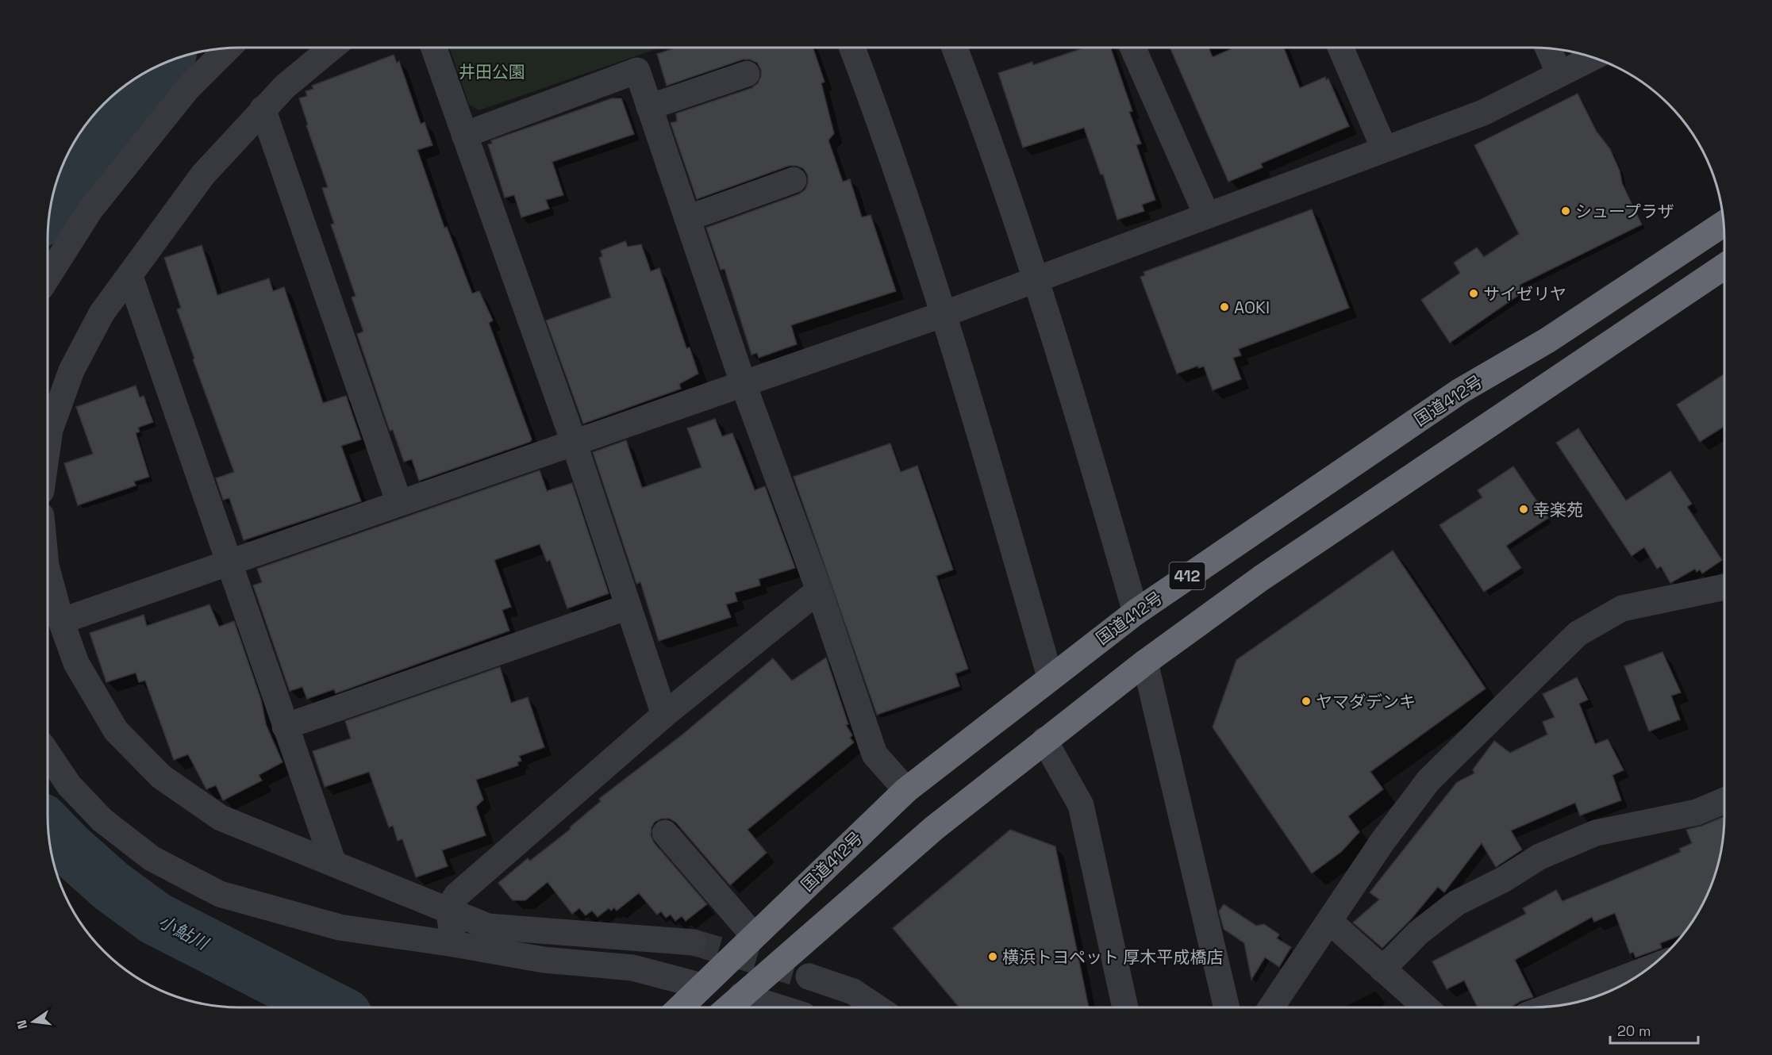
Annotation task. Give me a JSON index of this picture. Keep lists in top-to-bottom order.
{
  "streets": {
    "highway": ["国道412号", "412"]
  },
  "water": ["小鮎川"],
  "parks": ["井田公園"],
  "places": [
    "シュープラザ",
    "サイゼリヤ",
    "AOKI",
    "幸楽苑",
    "ヤマダデンキ",
    "横浜トヨペット 厚木平成橋店"
  ],
  "scale_bar": "20 m",
  "north": "left"
}
